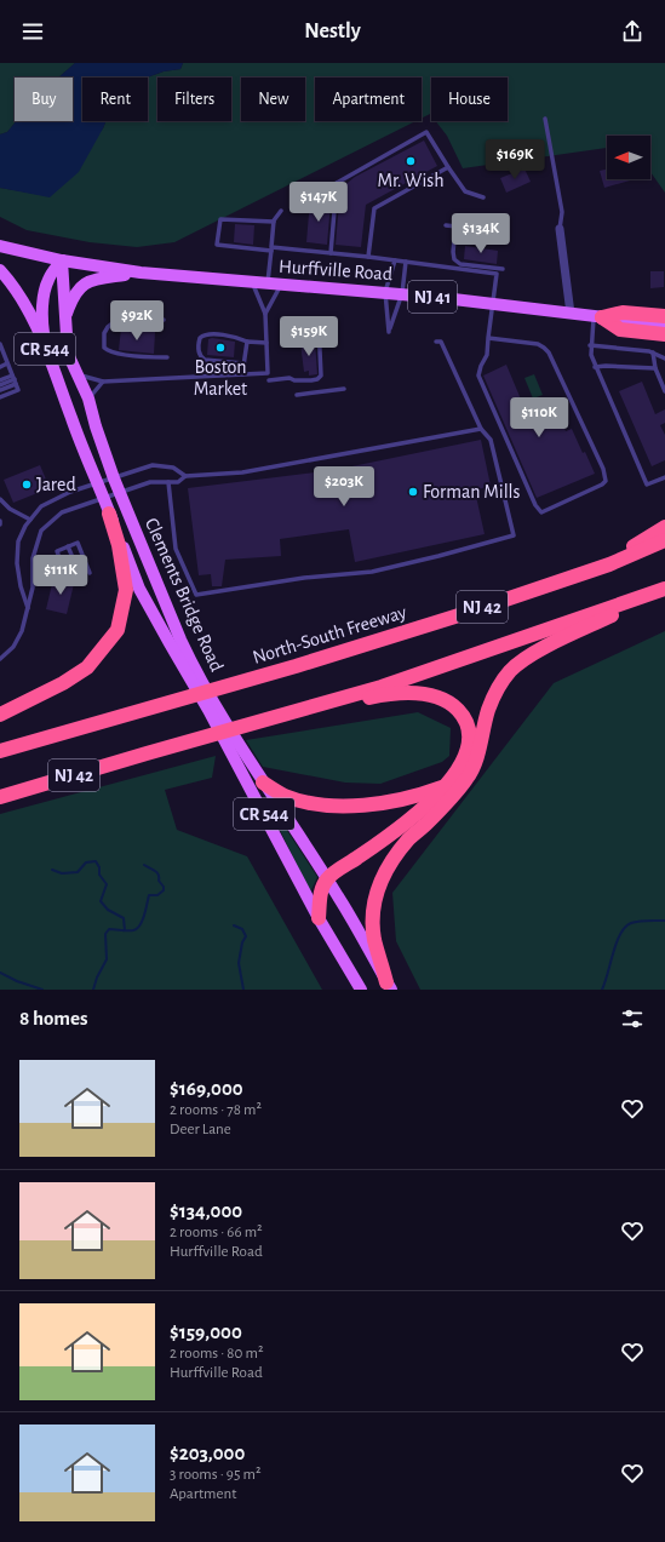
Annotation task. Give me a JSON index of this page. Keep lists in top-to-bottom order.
{
  "streets": {
    "highway": ["NJ 42", "North-South Freeway"],
    "main road": [
      "Hurffville Road",
      "NJ 41",
      "CR 544",
      "Clements Bridge Road"
    ]
  },
  "crossings": [
    ["Hurffville Road", "NJ 41"],
    ["Hurffville Road", "Clements Bridge Road"],
    ["NJ 41", "Clements Bridge Road"]
  ],
  "places": [
    "Mr. Wish",
    "Boston Market",
    "Jared",
    "Forman Mills"
  ],
  "north": "left",
  "page": {
    "header": "Nestly",
    "chip": [
      "Buy",
      "Rent",
      "Filters",
      "New",
      "Apartment",
      "House"
    ],
    "price": [
      "$169K",
      "$147K",
      "$134K",
      "$92K",
      "$159K",
      "$110K",
      "$203K",
      "$111K"
    ],
    "heading": "8 homes",
    "list": [
      {
        "name": "$169,000",
        "note": "2 rooms · 78 m² · Deer Lane"
      },
      {
        "name": "$134,000",
        "note": "2 rooms · 66 m² · Hurffville Road"
      },
      {
        "name": "$159,000",
        "note": "2 rooms · 80 m² · Hurffville Road"
      },
      {
        "name": "$203,000",
        "note": "3 rooms · 95 m² · Apartment"
      }
    ]
  }
}
